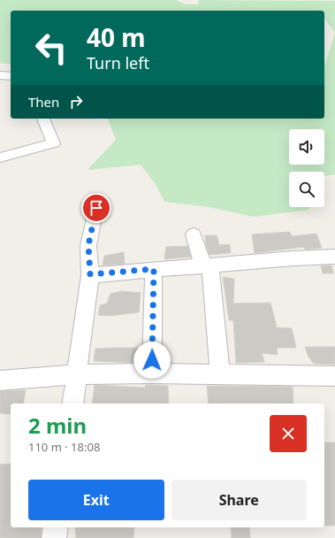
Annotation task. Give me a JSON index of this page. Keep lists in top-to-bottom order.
{
  "page": {
    "turn": ["40 m", "Turn left"],
    "then": "Then",
    "heading": ["2 min", "110 m · 18:08"],
    "buttons": ["Exit", "Share"]
  }
}
